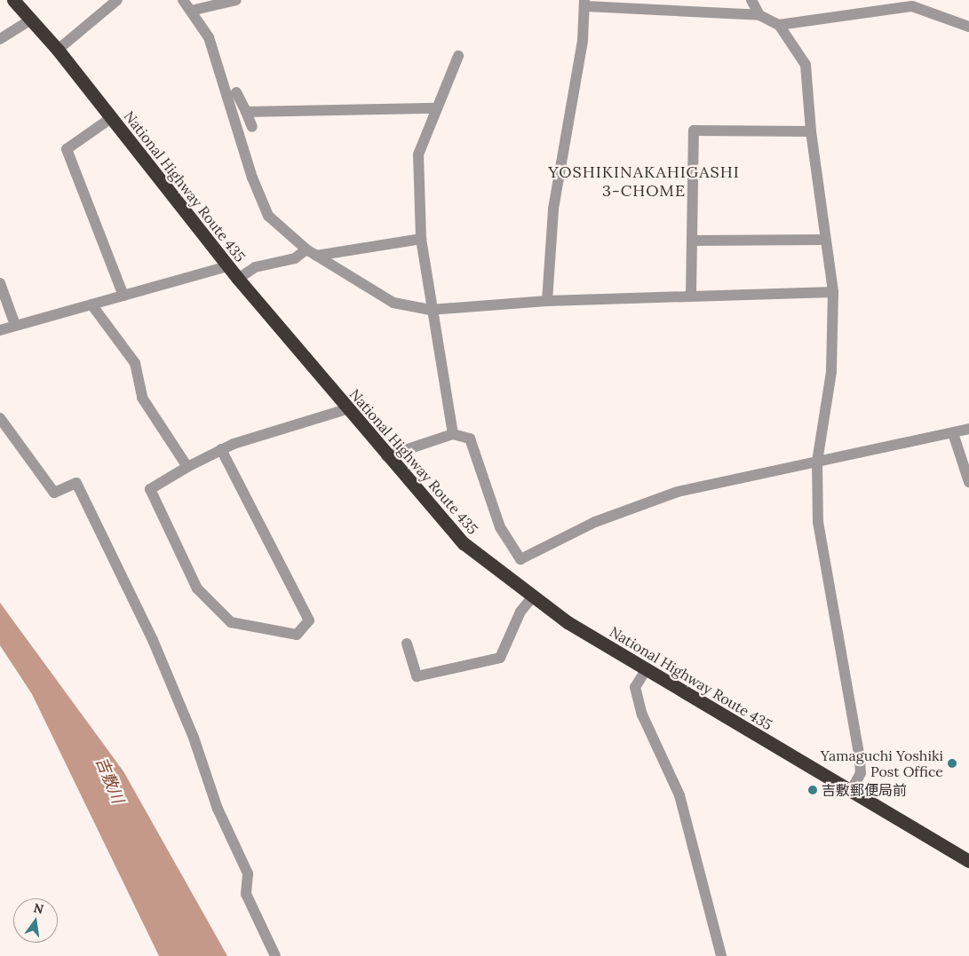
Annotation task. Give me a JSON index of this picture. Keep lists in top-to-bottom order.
{
  "streets": {
    "highway": ["National Highway Route 435"]
  },
  "districts": ["YOSHIKINAKAHIGASHI 3-CHOME"],
  "water": ["吉敷川"],
  "places": ["Yamaguchi Yoshiki Post Office", "吉敷郵便局前"],
  "north": "top"
}
